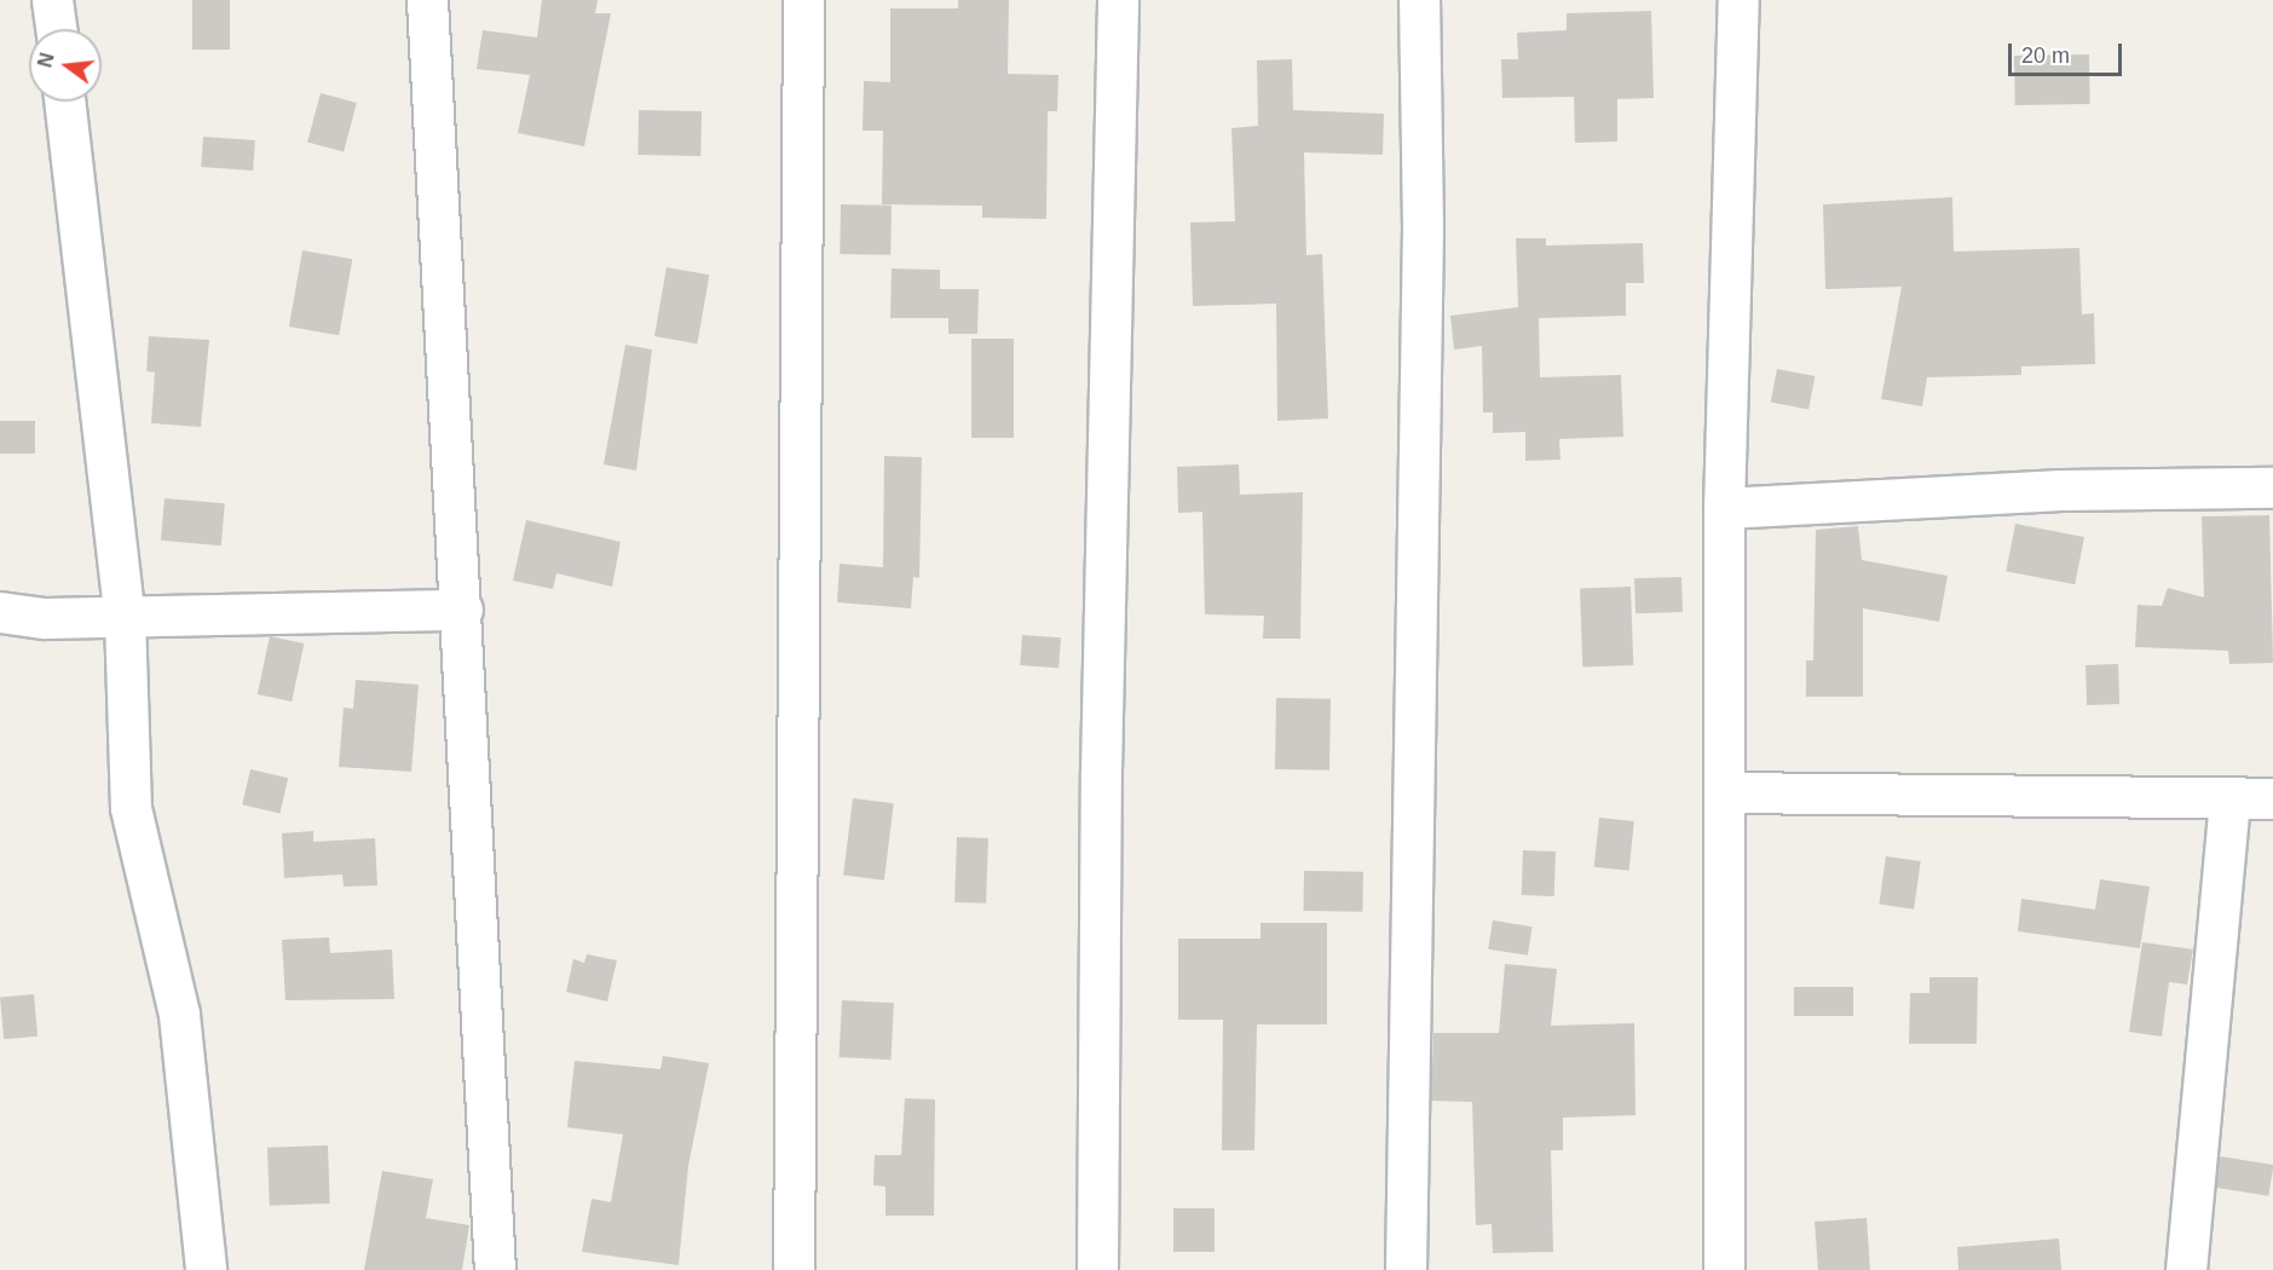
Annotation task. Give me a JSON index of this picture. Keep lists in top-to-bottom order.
{
  "scale_bar": "20 m",
  "north": "left"
}
